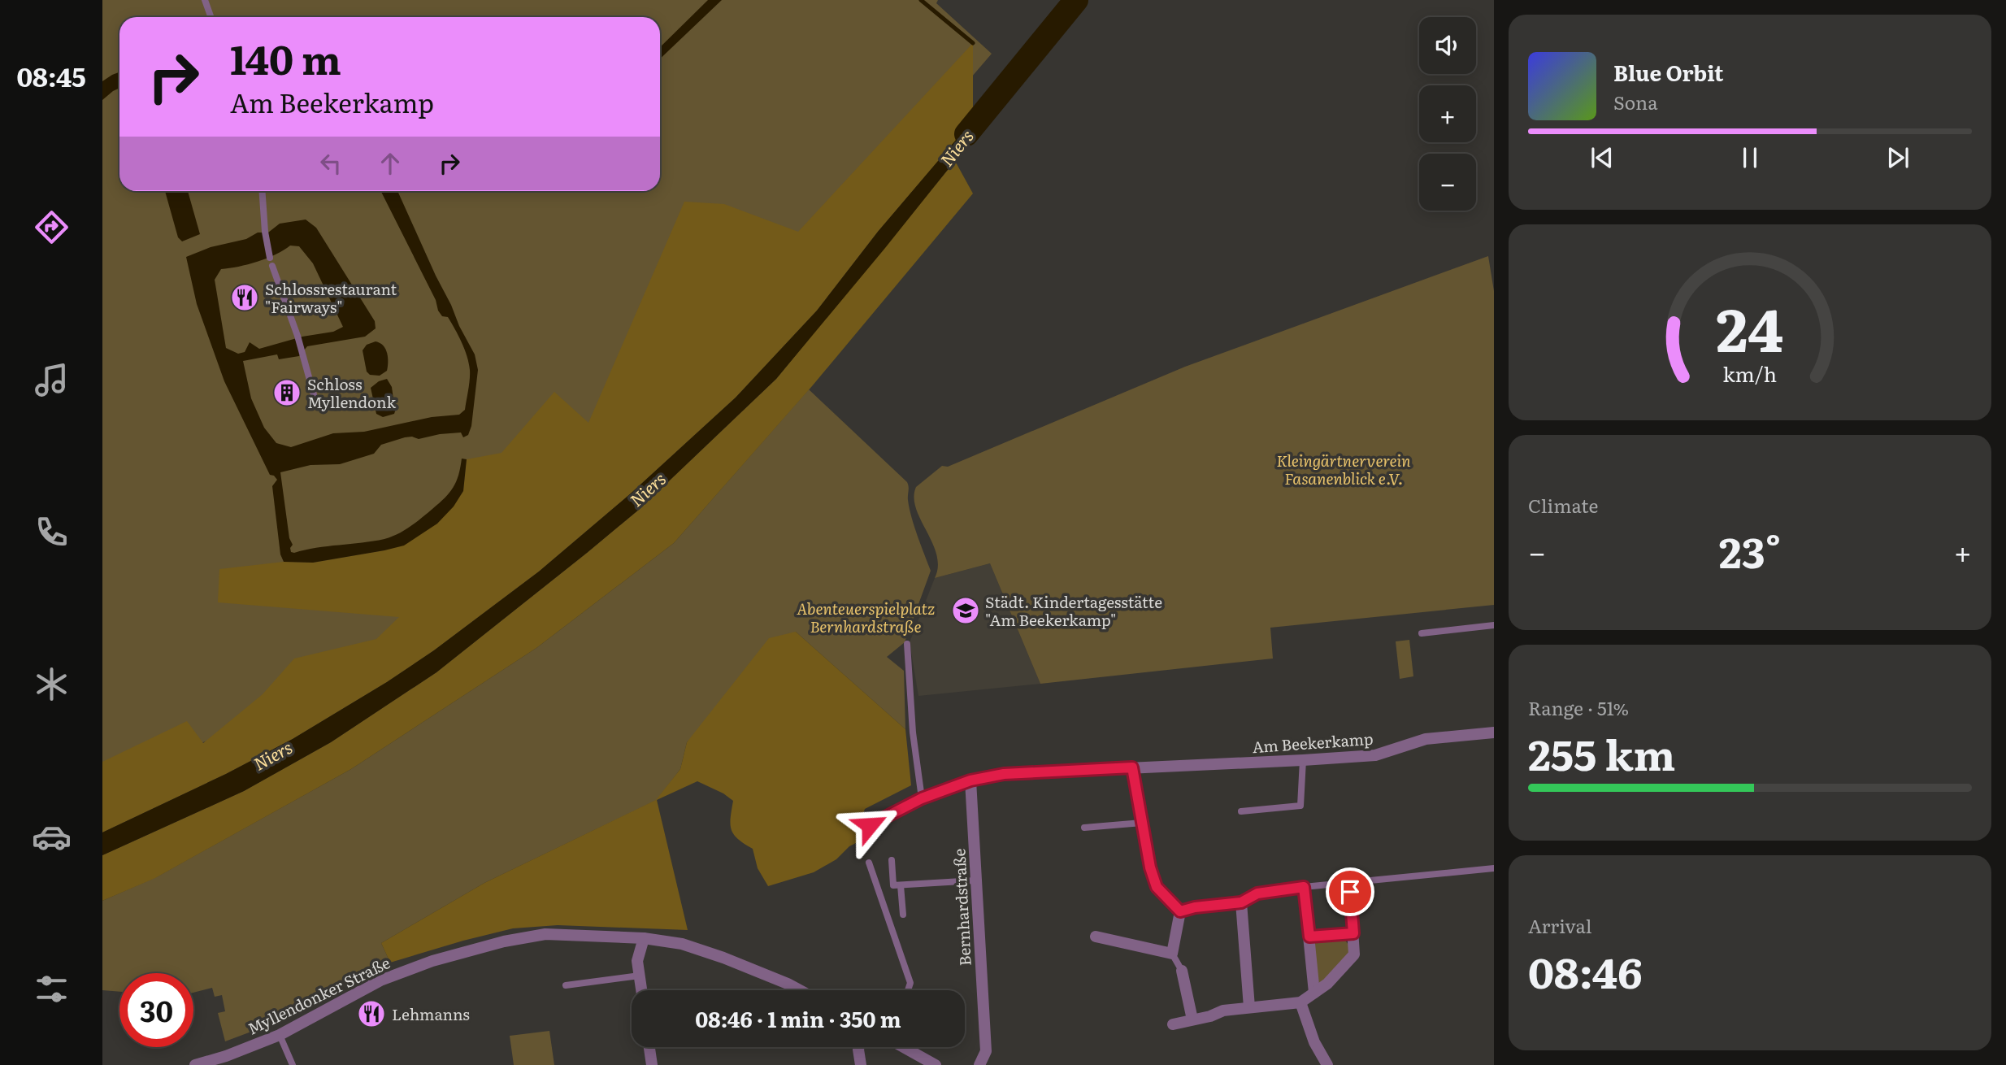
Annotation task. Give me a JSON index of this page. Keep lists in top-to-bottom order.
{
  "streets": {
    "street": ["Am Beekerkamp", "Bernhardstraße", "Myllendonker Straße"]
  },
  "crossings": [
    ["Am Beekerkamp", "Bernhardstraße"]
  ],
  "water": ["Niers"],
  "parks": ["Kleingärtnerverein Fasanenblick e.V.", "Abenteuerspielplatz Bernhardstraße"],
  "places": {
    "restaurant": ["Schlossrestaurant \"Fairways\"", "Lehmanns"],
    "building": ["Schloss Myllendonk"],
    "school or university": ["Städt. Kindertagesstätte \"Am Beekerkamp\""]
  },
  "page": {
    "tabs": "08:45",
    "map_buttons": ["+", "−"],
    "turn": ["140 m", "Am Beekerkamp"],
    "song": ["Blue Orbit", "Sona"],
    "tile": [
      "Climate",
      ["Range · 51%", "255 km"],
      ["Arrival", "08:46"]
    ],
    "heat": ["−", "23°", "+"],
    "limit": "30",
    "trip": "08:46 · 1 min · 350 m",
    "gauge": ["24", "km/h"]
  }
}
